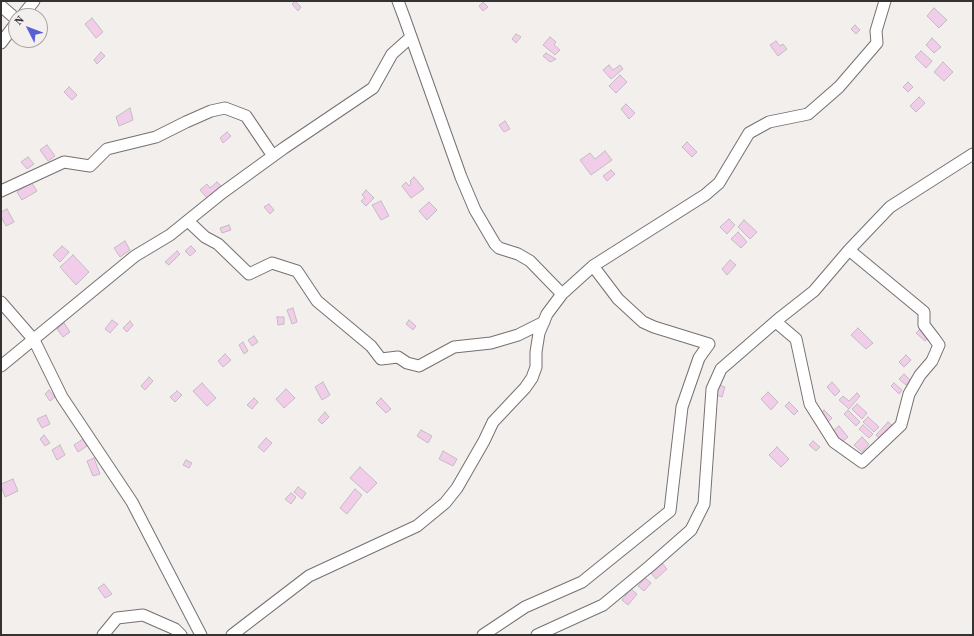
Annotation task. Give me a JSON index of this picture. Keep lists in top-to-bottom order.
{
  "north": "top left"
}
